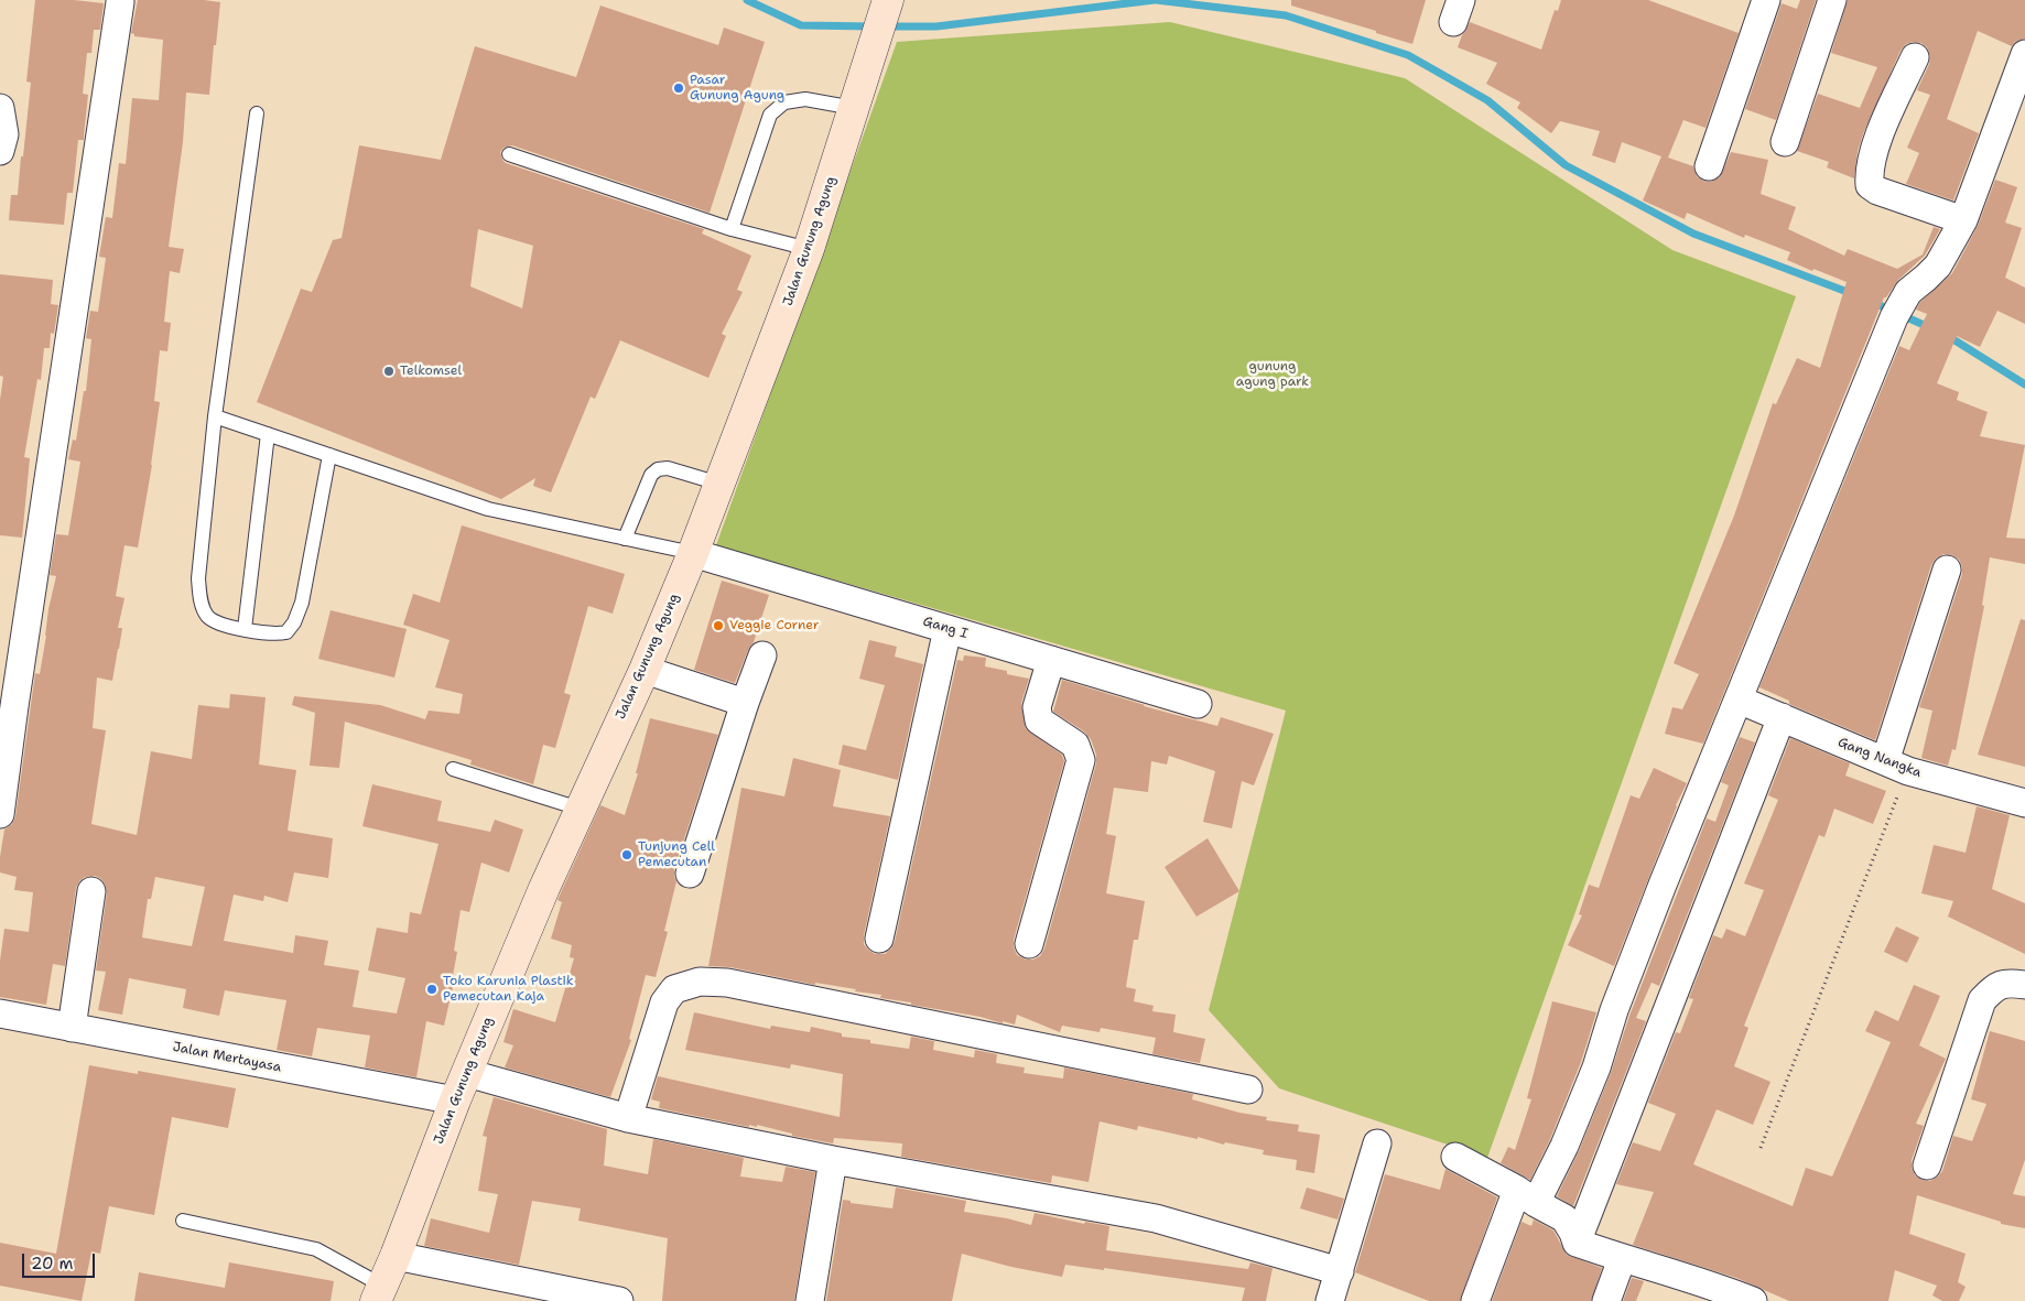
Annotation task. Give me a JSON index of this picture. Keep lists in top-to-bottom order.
{
  "streets": {
    "main road": ["Jalan Gunung Agung"],
    "street": ["Gang I", "Gang Nangka", "Jalan Mertayasa"]
  },
  "crossings": [
    ["Jalan Gunung Agung", "Gang I"],
    ["Jalan Gunung Agung", "Jalan Mertayasa"]
  ],
  "parks": ["gunung agung park"],
  "places": [
    "Pasar Gunung Agung",
    "Telkomsel",
    "Veggie Corner",
    "Tunjung Cell Pemecutan",
    "Toko Karunia Plastik Pemecutan Kaja"
  ],
  "scale_bar": "20 m"
}
